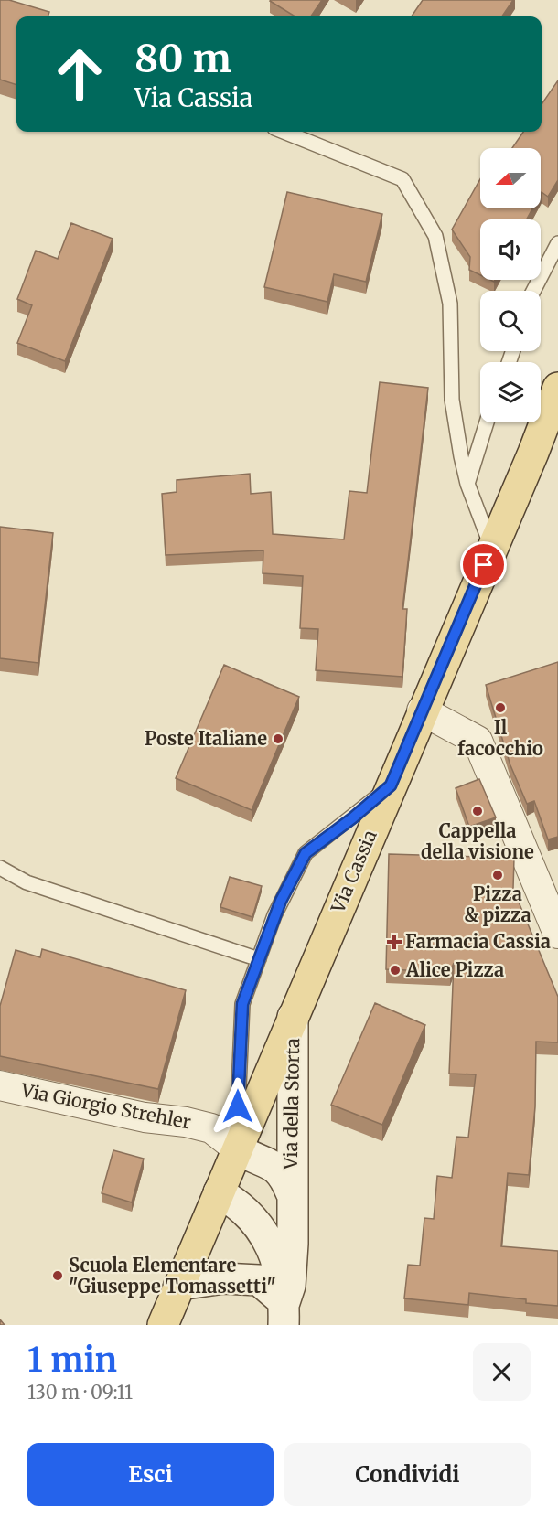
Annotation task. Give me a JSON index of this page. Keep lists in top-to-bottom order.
{
  "streets": {
    "main road": ["Via Cassia", "Via della Storta"],
    "street": ["Via Giorgio Strehler"]
  },
  "crossings": [
    ["Via Cassia", "Via della Storta"],
    ["Via Cassia", "Via Giorgio Strehler"],
    ["Via della Storta", "Via Giorgio Strehler"]
  ],
  "places": {
    "other": [
      "Il facocchio",
      "Poste Italiane",
      "Cappella della visione",
      "Pizza & pizza",
      "Alice Pizza",
      "Scuola Elementare \"Giuseppe Tomassetti\""
    ],
    "health": ["Farmacia Cassia"]
  },
  "north": "left",
  "page": {
    "turn": ["80 m", "Via Cassia"],
    "heading": ["1 min", "130 m · 09:11"],
    "buttons": ["Esci", "Condividi"]
  }
}
